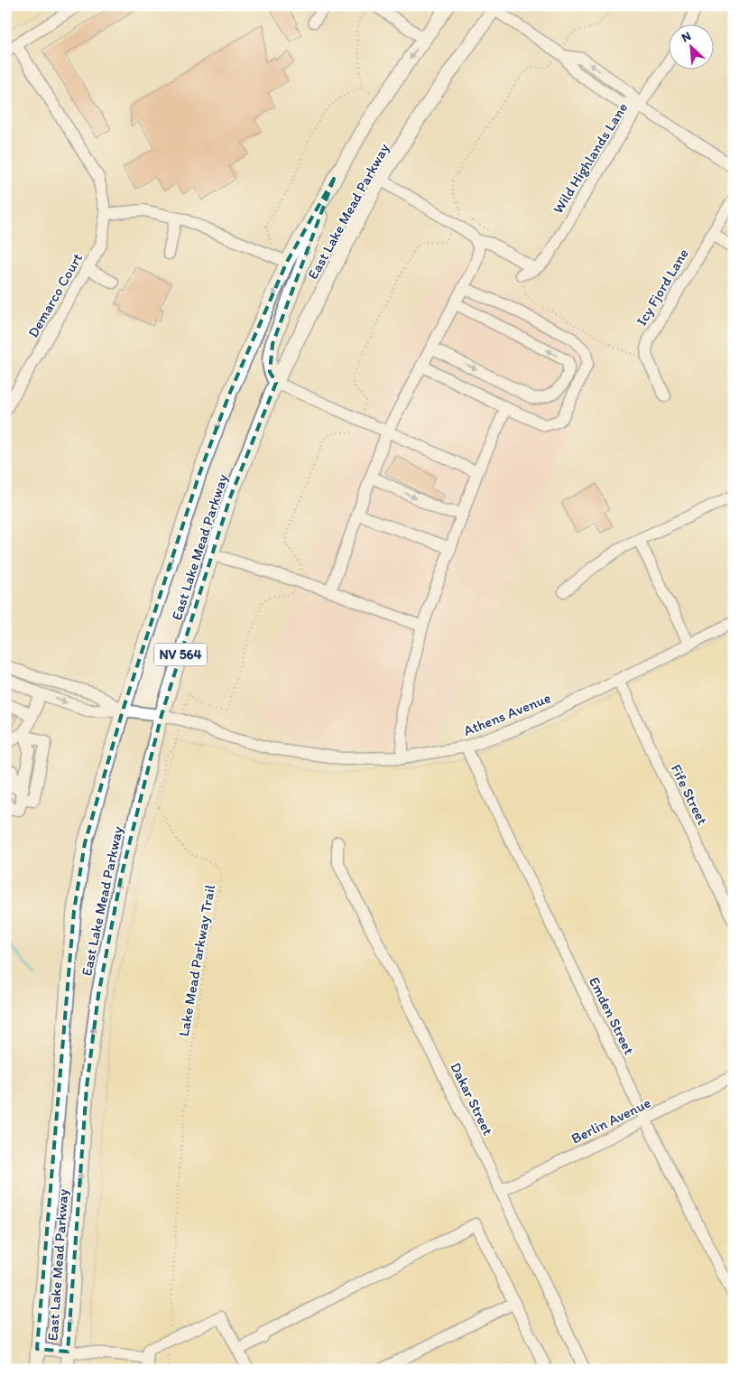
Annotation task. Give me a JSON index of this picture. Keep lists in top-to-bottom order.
{
  "streets": {
    "main road": ["East Lake Mead Parkway", "NV 564"],
    "street": [
      "Wild Highlands Lane",
      "Icy Fjord Lane",
      "Demarco Court",
      "Athens Avenue",
      "Fife Street",
      "Emden Street",
      "Dakar Street",
      "Berlin Avenue"
    ],
    "path": ["Lake Mead Parkway Trail"]
  },
  "crossings": [
    ["East Lake Mead Parkway", "Athens Avenue"],
    ["Athens Avenue", "Fife Street"],
    ["Athens Avenue", "Lake Mead Parkway Trail"],
    ["Athens Avenue", "Emden Street"],
    ["Emden Street", "Berlin Avenue"],
    ["Dakar Street", "Berlin Avenue"]
  ],
  "north": "top left"
}
